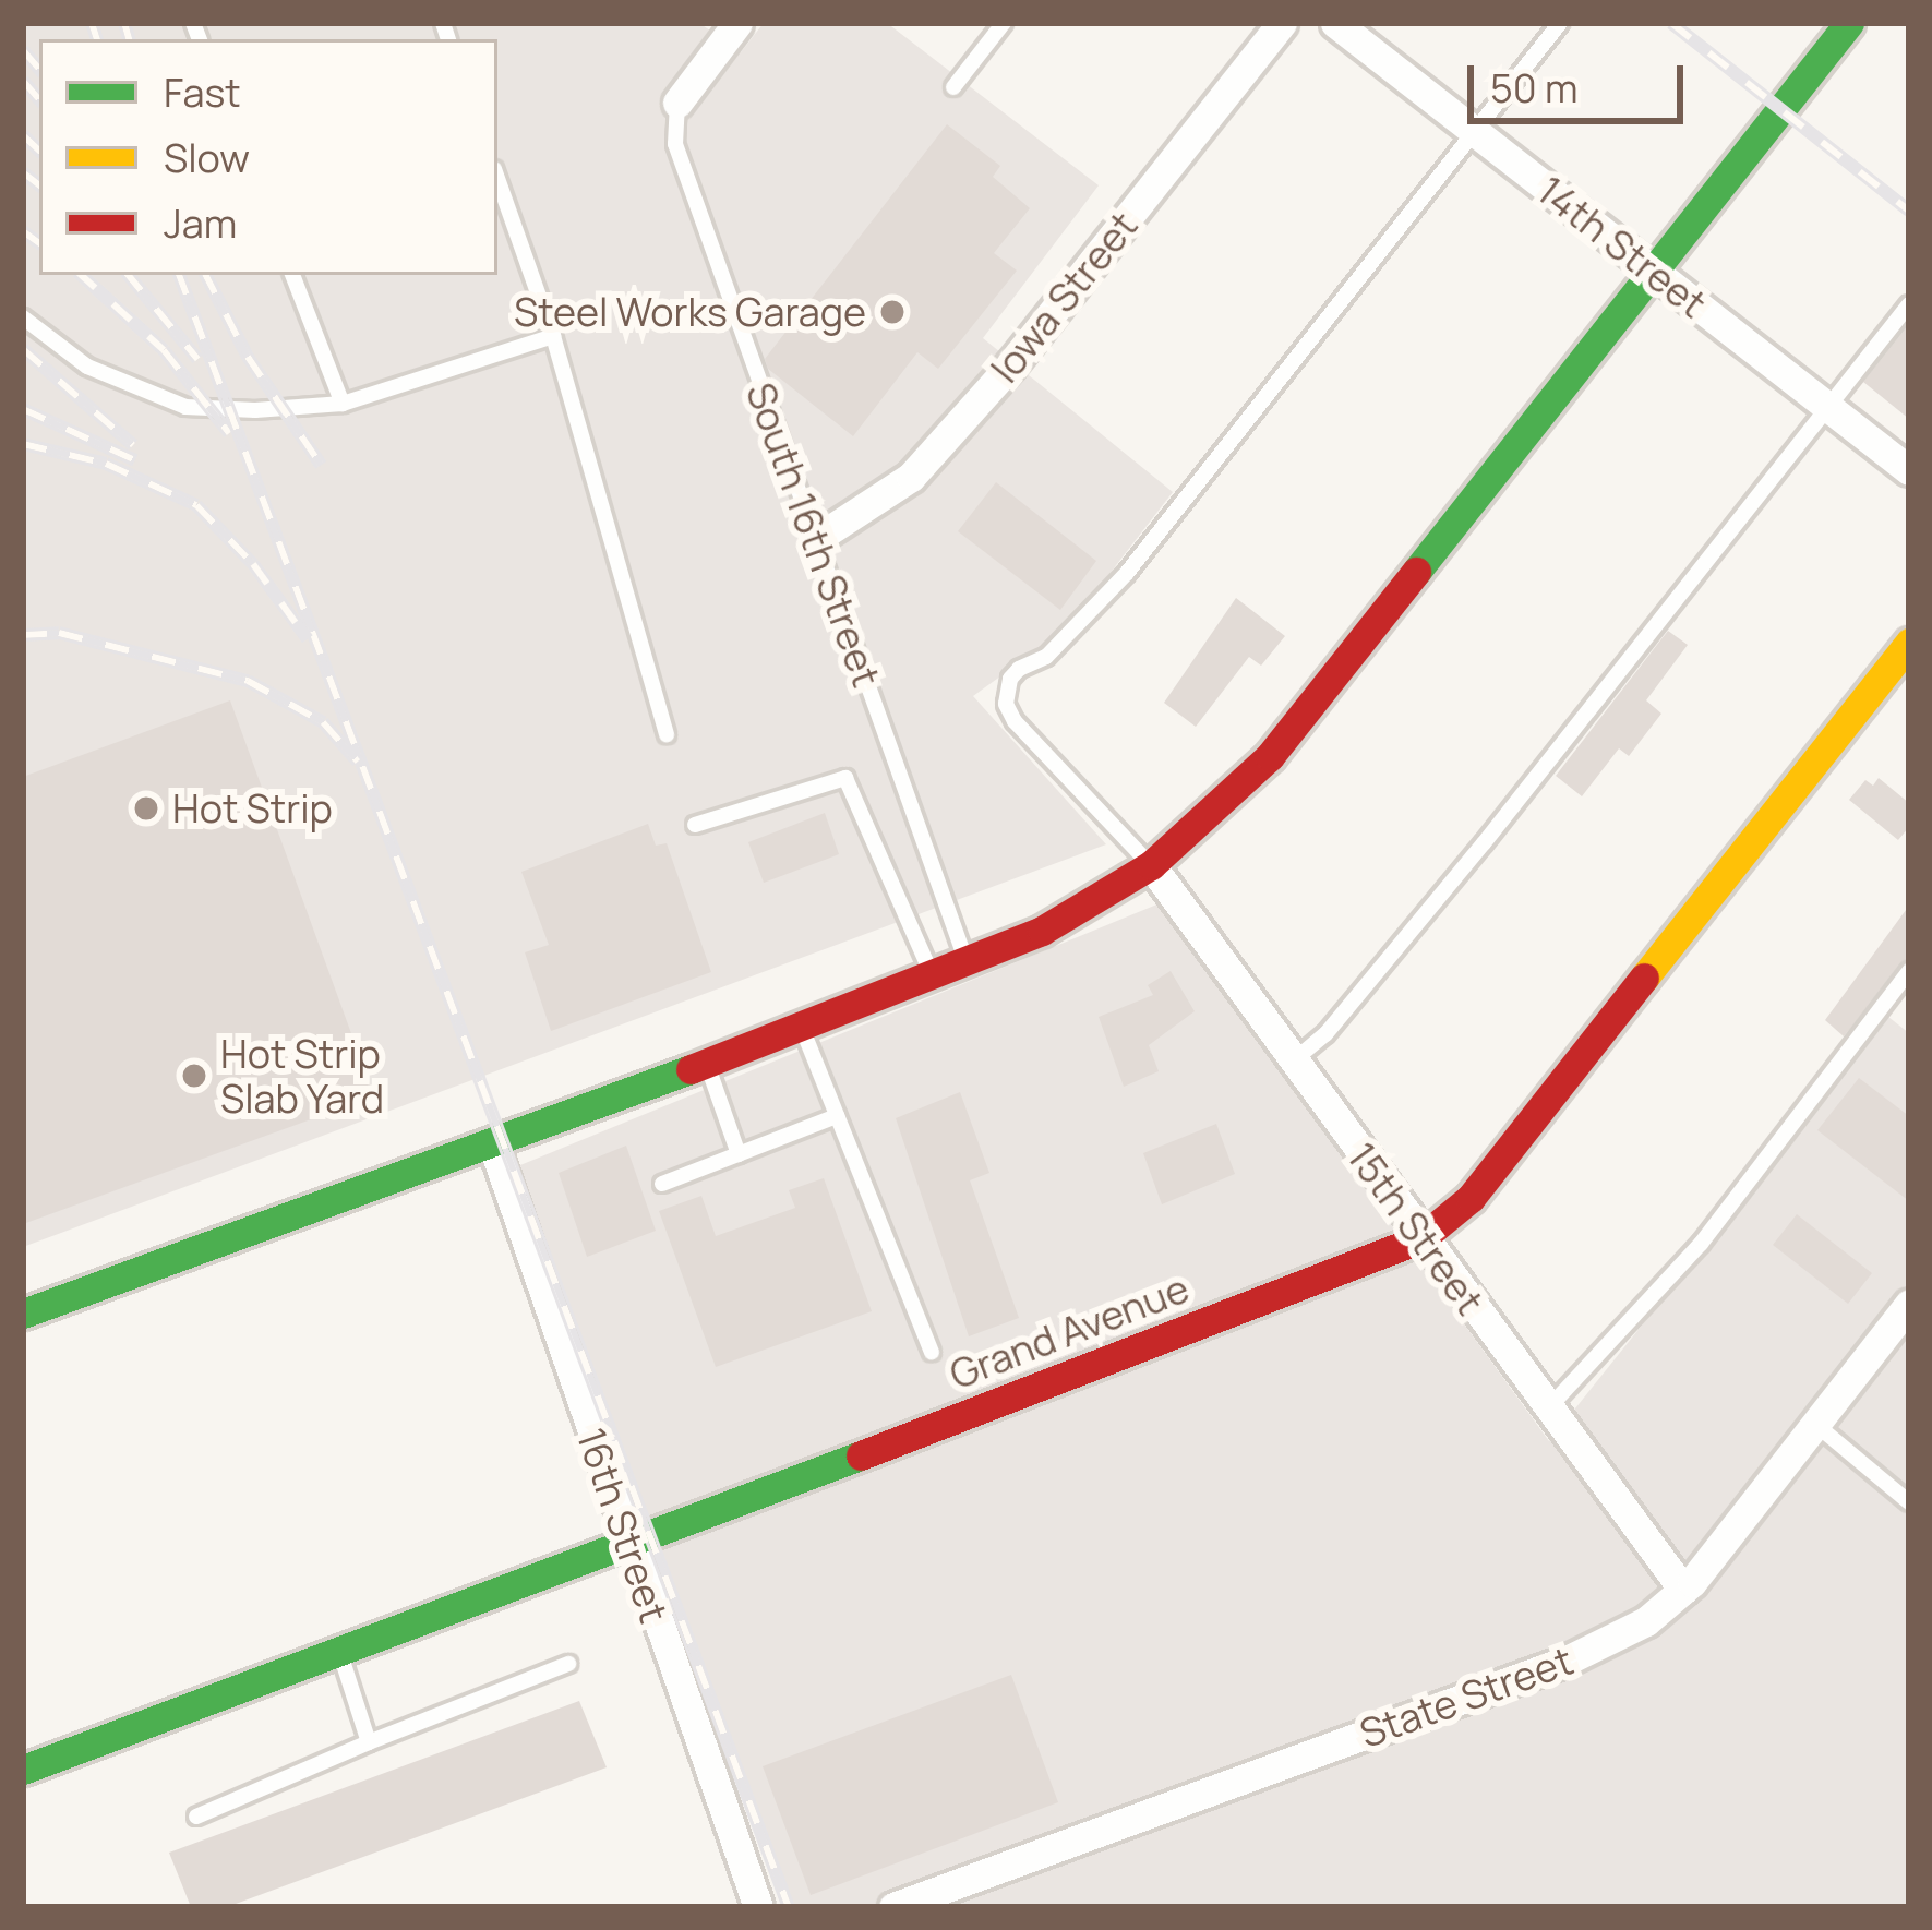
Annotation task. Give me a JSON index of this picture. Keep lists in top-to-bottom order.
{
  "streets": {
    "main road": ["Grand Avenue"],
    "street": [
      "14th Street",
      "Iowa Street",
      "15th Street",
      "16th Street",
      "State Street"
    ],
    "lane": ["South 16th Street"]
  },
  "crossings": [
    ["Iowa Street", "South 16th Street"],
    ["15th Street", "Grand Avenue"],
    ["15th Street", "State Street"],
    ["Grand Avenue", "16th Street"]
  ],
  "places": ["Steel Works Garage", "Hot Strip", "Hot Strip Slab Yard"],
  "legend": ["Fast", "Slow", "Jam"],
  "scale_bar": "50 m"
}
